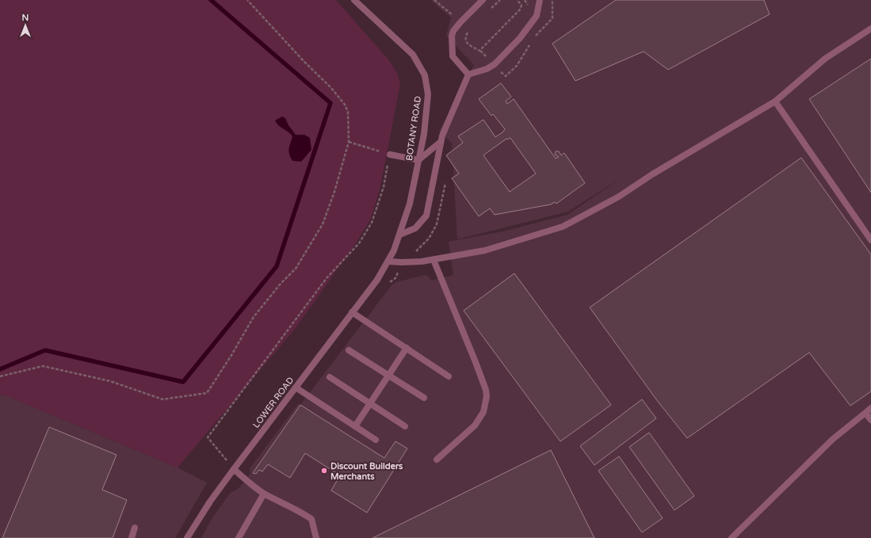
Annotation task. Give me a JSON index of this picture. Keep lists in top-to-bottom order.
{
  "streets": {
    "street": ["BOTANY ROAD", "LOWER ROAD"]
  },
  "crossings": [
    ["BOTANY ROAD", "LOWER ROAD"]
  ],
  "places": ["Discount Builders Merchants"],
  "north": "top"
}
